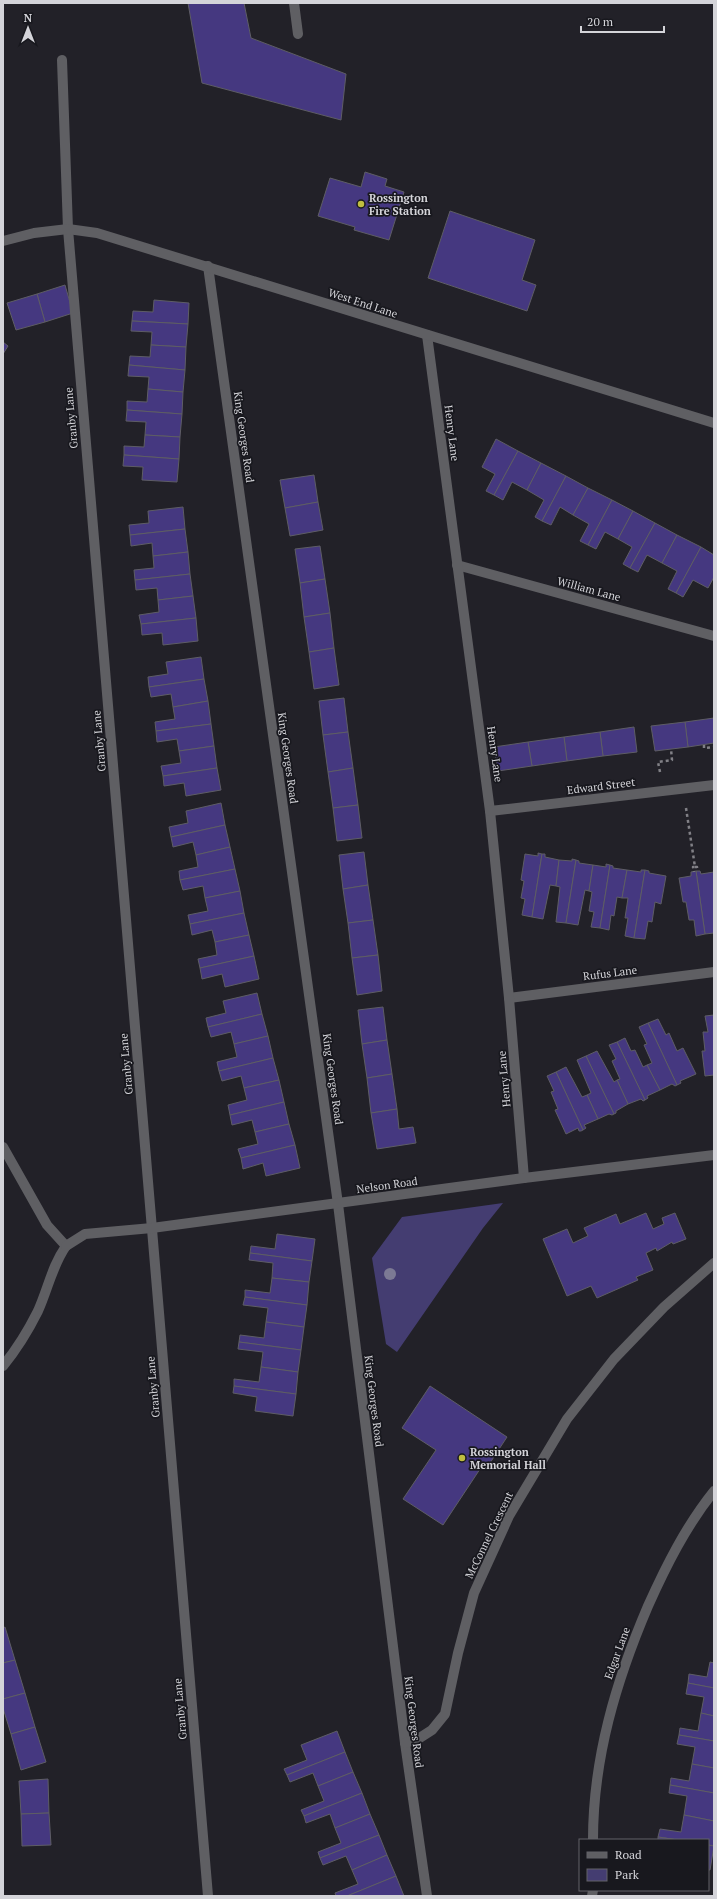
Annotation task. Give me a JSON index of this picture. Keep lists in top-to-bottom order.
{
  "streets": {
    "street": [
      "West End Lane",
      "Granby Lane",
      "Henry Lane",
      "King Georges Road",
      "William Lane",
      "Edward Street",
      "Rufus Lane",
      "Nelson Road",
      "McConnel Crescent",
      "Edgar Lane"
    ]
  },
  "crossings": [
    ["West End Lane", "Granby Lane"],
    ["West End Lane", "Henry Lane"],
    ["West End Lane", "King Georges Road"],
    ["Granby Lane", "Nelson Road"],
    ["Henry Lane", "William Lane"],
    ["Henry Lane", "Edward Street"],
    ["Henry Lane", "Rufus Lane"],
    ["Henry Lane", "Nelson Road"],
    ["King Georges Road", "Nelson Road"],
    ["King Georges Road", "McConnel Crescent"]
  ],
  "places": ["Rossington Fire Station", "Rossington Memorial Hall"],
  "legend": ["Road", "Park"],
  "scale_bar": "20 m",
  "north": "top"
}
